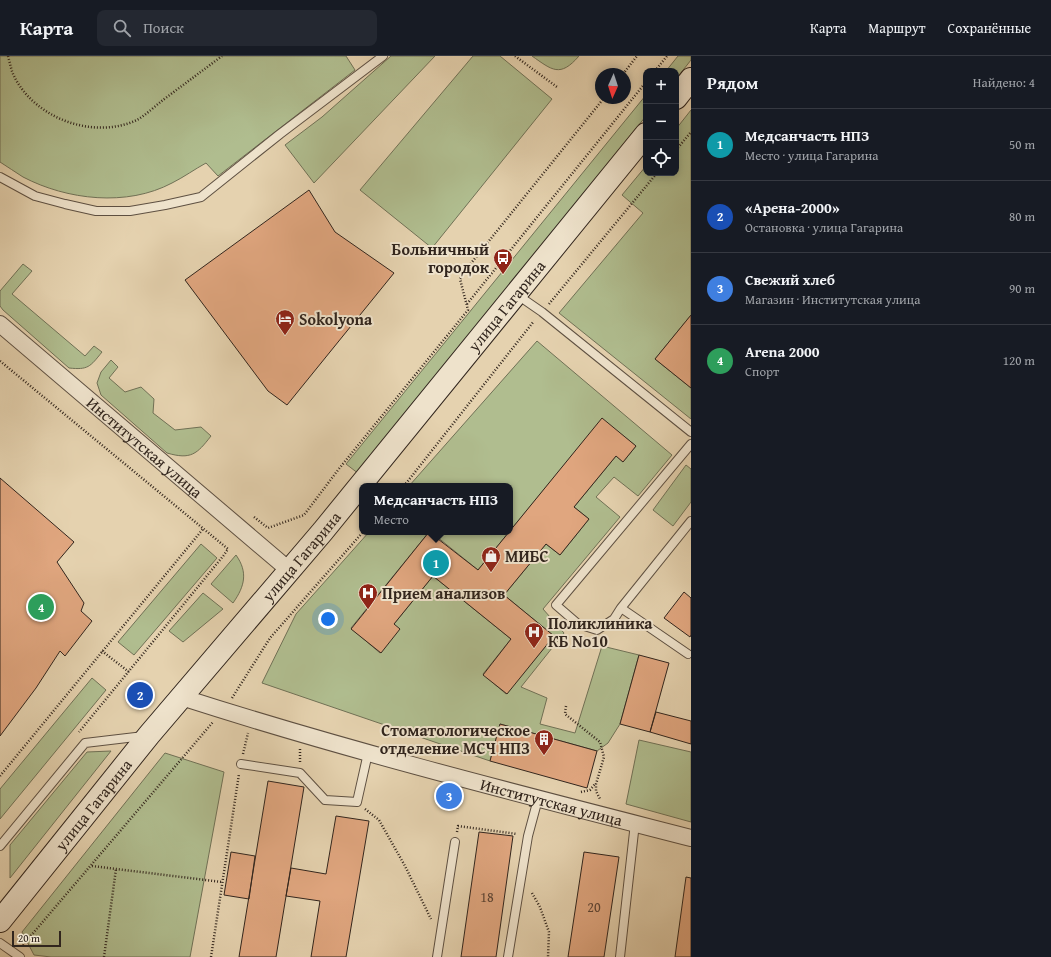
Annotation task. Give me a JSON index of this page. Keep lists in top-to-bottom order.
{
  "streets": {
    "main road": ["улица Гагарина"],
    "street": ["Институтская улица"]
  },
  "crossings": [
    ["улица Гагарина", "Институтская улица"]
  ],
  "places": {
    "bus stop": ["Больничный городок"],
    "hotel": ["Sokolyona"],
    "shop": ["МИБС"],
    "hospital": ["Прием анализов", "Поликлиника КБ No10"],
    "building": ["Стоматологическое отделение МСЧ НПЗ"]
  },
  "house_numbers": ["18", "20"],
  "scale_bar": "20 m",
  "north": "bottom",
  "page": {
    "header": "Карта",
    "search": "Поиск",
    "nav": ["Карта", "Маршрут", "Сохранённые"],
    "heading": ["Рядом", "Найдено: 4"],
    "map_buttons": ["+", "−"],
    "list": [
      {
        "mark": "1",
        "name": "Медсанчасть НПЗ",
        "note": "Место · улица Гагарина",
        "value": "50 m"
      },
      {
        "mark": "2",
        "name": "«Арена-2000»",
        "note": "Остановка · улица Гагарина",
        "value": "80 m"
      },
      {
        "mark": "3",
        "name": "Свежий хлеб",
        "note": "Магазин · Институтская улица",
        "value": "90 m"
      },
      {
        "mark": "4",
        "name": "Arena 2000",
        "note": "Спорт",
        "value": "120 m"
      }
    ],
    "popup": ["Медсанчасть НПЗ", "Место"],
    "pins": [
      "1",
      "4",
      "2",
      "3"
    ],
    "scale": "20 m"
  }
}
